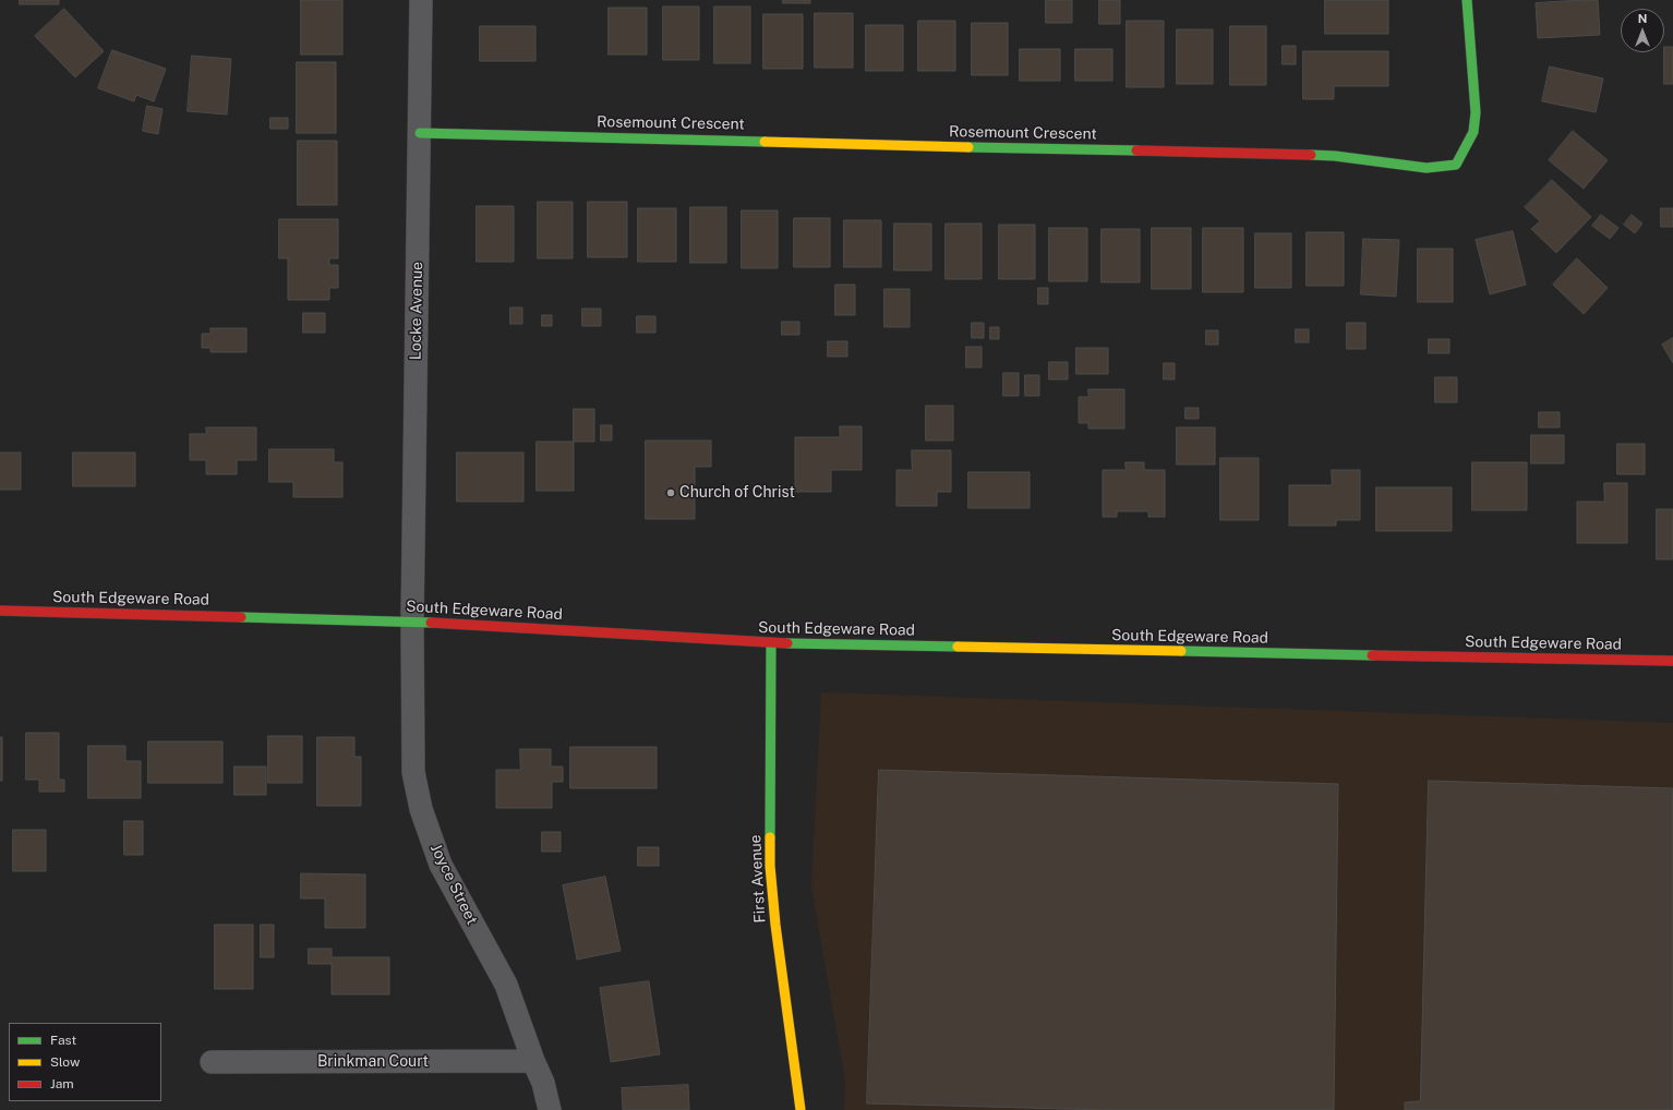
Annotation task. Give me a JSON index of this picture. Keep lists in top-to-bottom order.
{
  "streets": {
    "main road": ["Rosemount Crescent", "South Edgeware Road", "First Avenue"],
    "street": ["Locke Avenue", "Joyce Street", "Brinkman Court"]
  },
  "crossings": [
    ["Rosemount Crescent", "Locke Avenue"],
    ["Locke Avenue", "South Edgeware Road"],
    ["Locke Avenue", "Joyce Street"],
    ["South Edgeware Road", "First Avenue"],
    ["South Edgeware Road", "Joyce Street"],
    ["Joyce Street", "Brinkman Court"]
  ],
  "places": ["Church of Christ"],
  "legend": ["Fast", "Slow", "Jam"],
  "north": "top"
}
